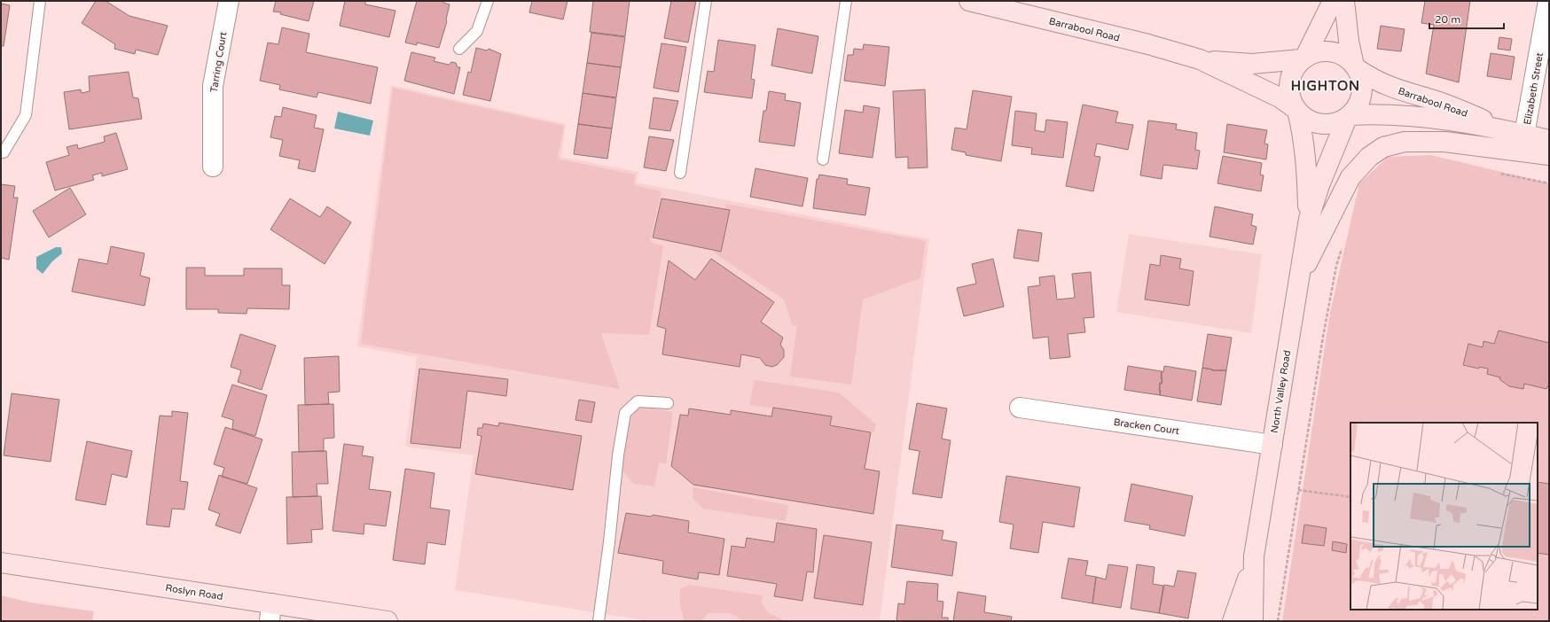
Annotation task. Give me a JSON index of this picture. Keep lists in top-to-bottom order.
{
  "streets": {
    "main road": ["Barrabool Road", "North Valley Road", "Roslyn Road"],
    "street": ["Tarring Court", "Elizabeth Street", "Bracken Court"]
  },
  "crossings": [
    ["Barrabool Road", "Elizabeth Street"],
    ["Barrabool Road", "North Valley Road"],
    ["North Valley Road", "Bracken Court"]
  ],
  "districts": ["HIGHTON"],
  "scale_bar": "20 m"
}
